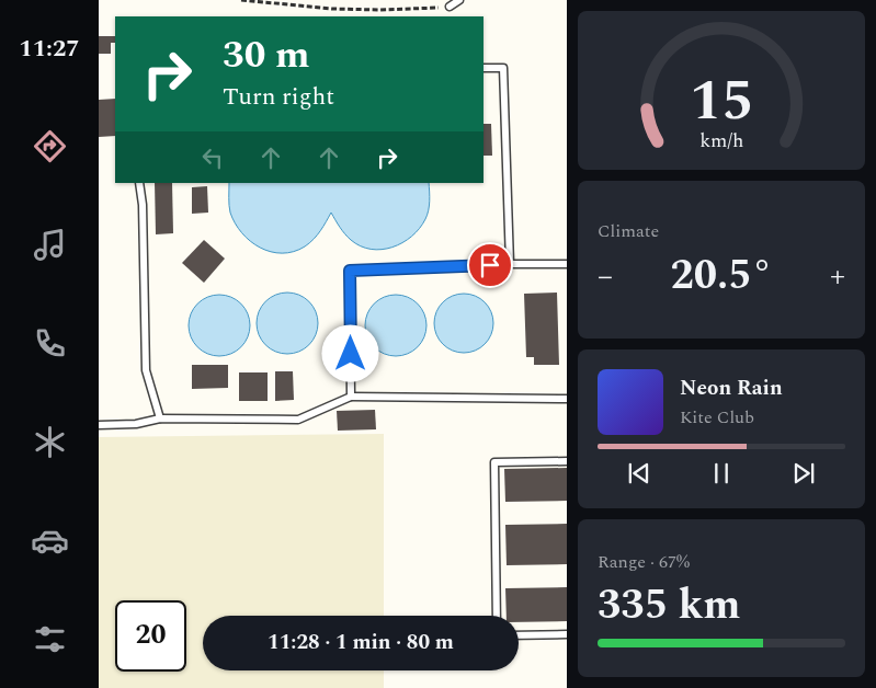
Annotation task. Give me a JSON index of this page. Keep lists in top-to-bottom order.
{
  "page": {
    "tabs": "11:27",
    "turn": ["30 m", "Turn right"],
    "tile": [
      "Climate",
      ["Range · 67%", "335 km"]
    ],
    "heat": ["−", "20.5°", "+"],
    "song": ["Neon Rain", "Kite Club"],
    "limit": "20",
    "trip": "11:28 · 1 min · 80 m",
    "gauge": ["15", "km/h"]
  }
}
